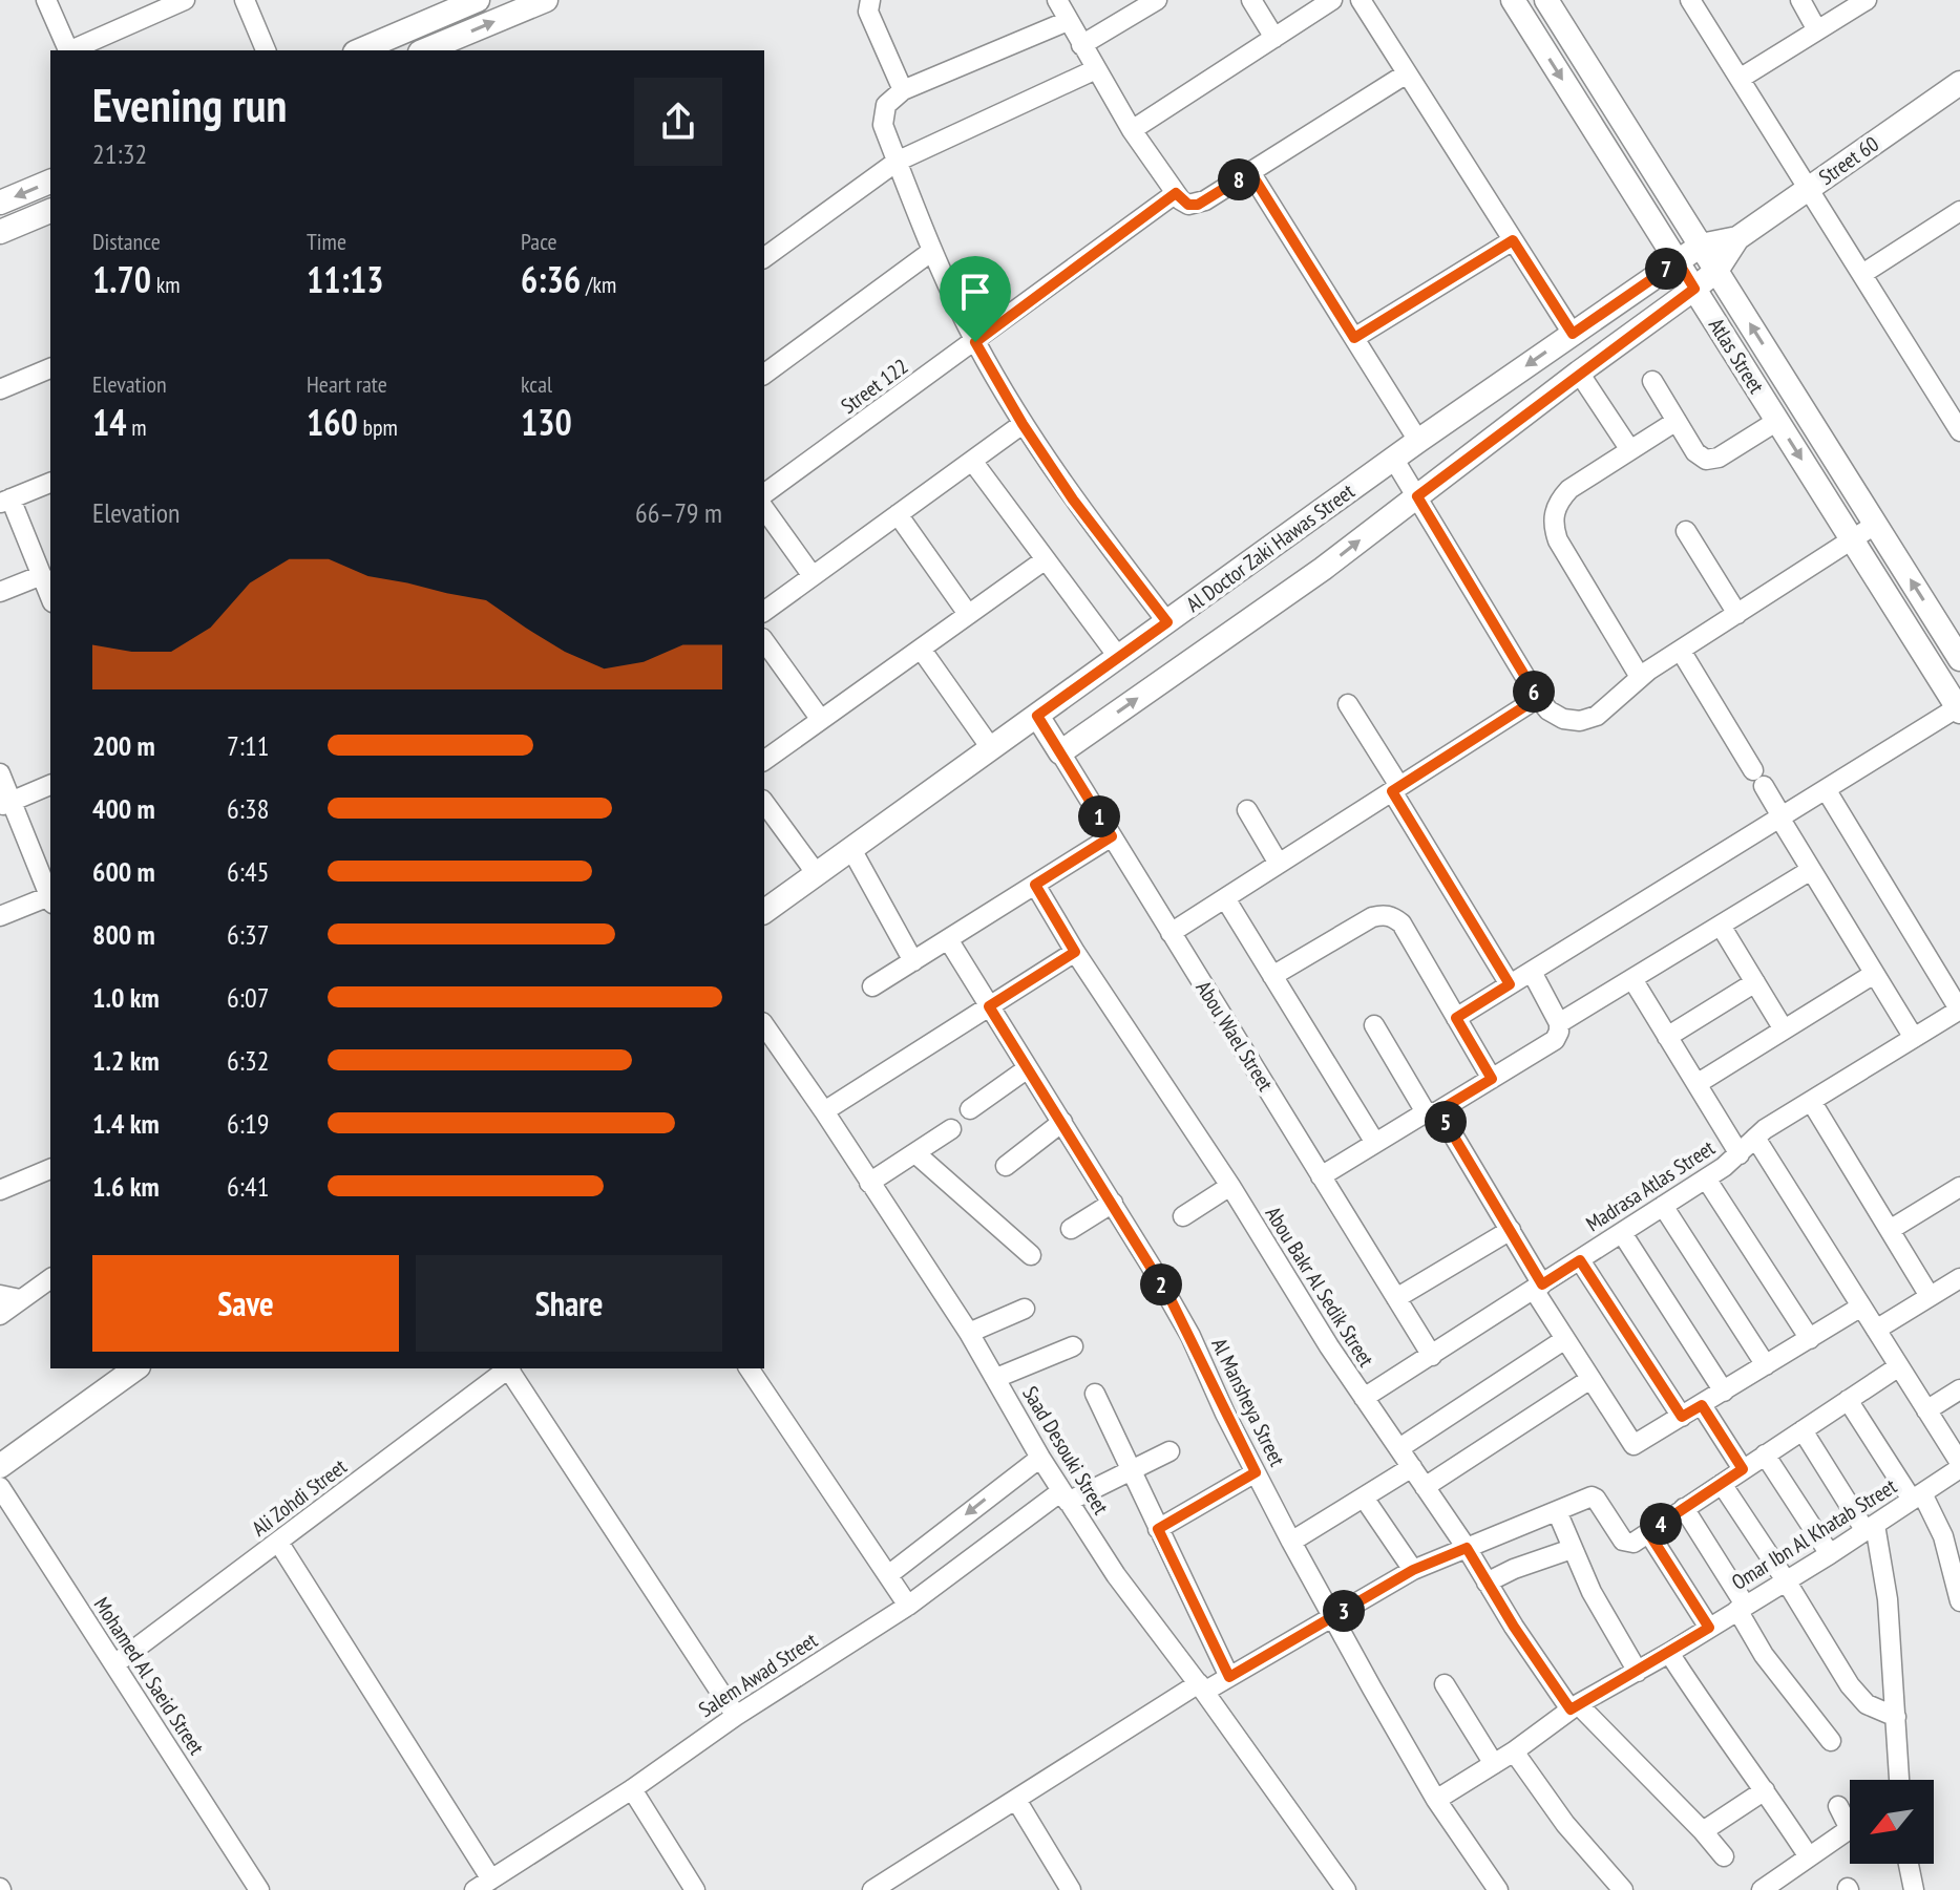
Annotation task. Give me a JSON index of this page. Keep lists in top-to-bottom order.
{
  "streets": {
    "street": [
      "Street 60",
      "Atlas Street",
      "Street 122",
      "Al Doctor Zaki Hawas Street",
      "Abou Wael Street",
      "Madrasa Atlas Street",
      "Abou Bakr Al Sedik Street",
      "Al Mansheya Street",
      "Saad Desouki Street",
      "Ali Zohdi Street",
      "Omar Ibn Al Khatab Street",
      "Salem Awad Street",
      "Mohamed Al Saeid Street"
    ]
  },
  "crossings": [
    ["Street 60", "Atlas Street"],
    ["Street 60", "Al Doctor Zaki Hawas Street"],
    ["Atlas Street", "Al Doctor Zaki Hawas Street"],
    ["Al Doctor Zaki Hawas Street", "Abou Wael Street"],
    ["Abou Wael Street", "Madrasa Atlas Street"],
    ["Madrasa Atlas Street", "Abou Bakr Al Sedik Street"],
    ["Abou Bakr Al Sedik Street", "Omar Ibn Al Khatab Street"],
    ["Al Mansheya Street", "Omar Ibn Al Khatab Street"],
    ["Saad Desouki Street", "Salem Awad Street"],
    ["Ali Zohdi Street", "Mohamed Al Saeid Street"]
  ],
  "north": "bottom left",
  "page": {
    "heading": ["Evening run", "21:32"],
    "pins": [
      "8",
      "7",
      "6",
      "1",
      "5",
      "2",
      "4",
      "3"
    ],
    "stats": [
      ["Distance", "1.70 km"],
      ["Time", "11:13"],
      ["Pace", "6:36 /km"],
      ["Elevation", "14 m"],
      ["Heart rate", "160 bpm"],
      ["kcal", "130"]
    ],
    "chart": ["Elevation", "66–79 m"],
    "list": [
      {
        "name": "200 m",
        "note": "7:11"
      },
      {
        "name": "400 m",
        "note": "6:38"
      },
      {
        "name": "600 m",
        "note": "6:45"
      },
      {
        "name": "800 m",
        "note": "6:37"
      },
      {
        "name": "1.0 km",
        "note": "6:07"
      },
      {
        "name": "1.2 km",
        "note": "6:32"
      },
      {
        "name": "1.4 km",
        "note": "6:19"
      },
      {
        "name": "1.6 km",
        "note": "6:41"
      }
    ],
    "buttons": ["Save", "Share"]
  }
}
